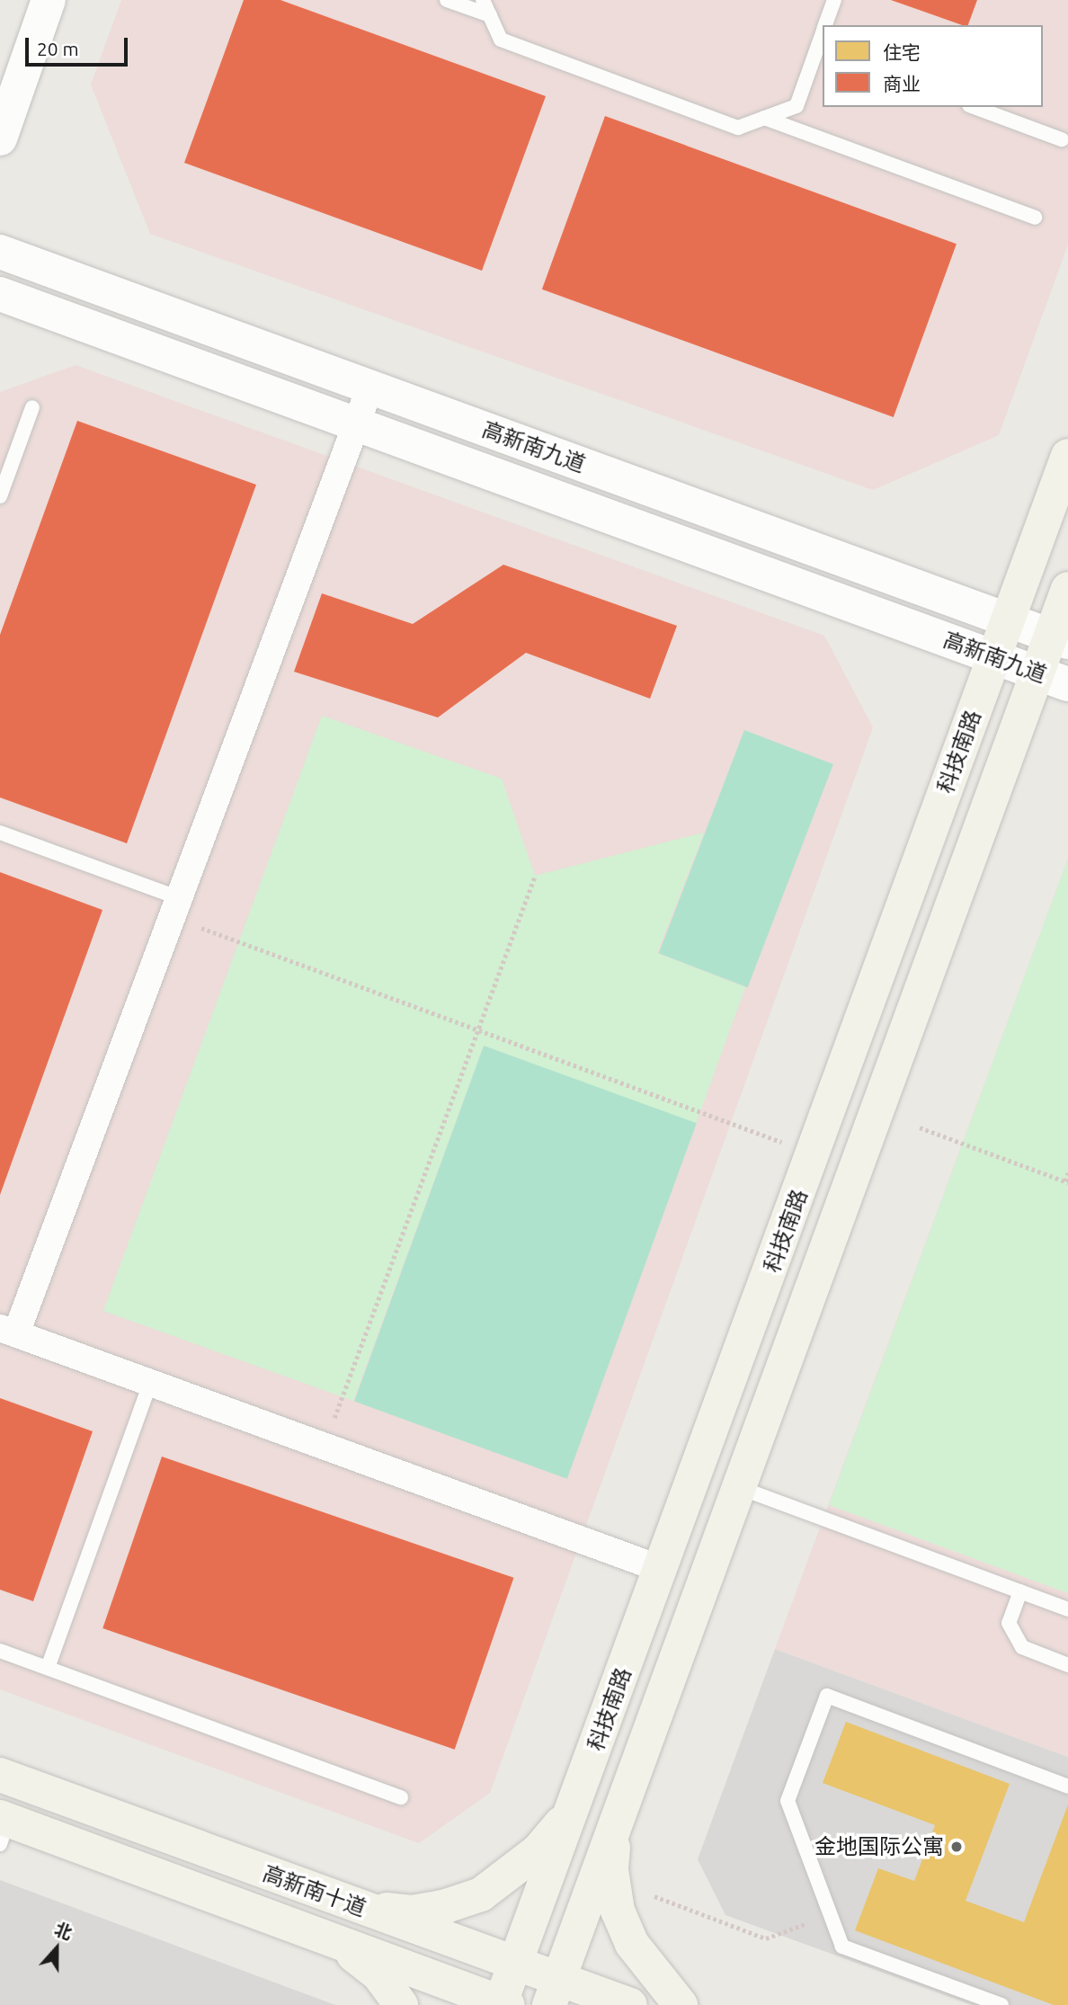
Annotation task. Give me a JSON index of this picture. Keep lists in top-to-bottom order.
{
  "streets": {
    "main road": ["科技南路", "高新南十道"],
    "street": ["高新南九道"]
  },
  "crossings": [
    ["高新南九道", "科技南路"],
    ["科技南路", "高新南十道"]
  ],
  "places": ["金地国际公寓"],
  "legend": ["住宅", "商业"],
  "scale_bar": "20 m",
  "north": "top"
}
